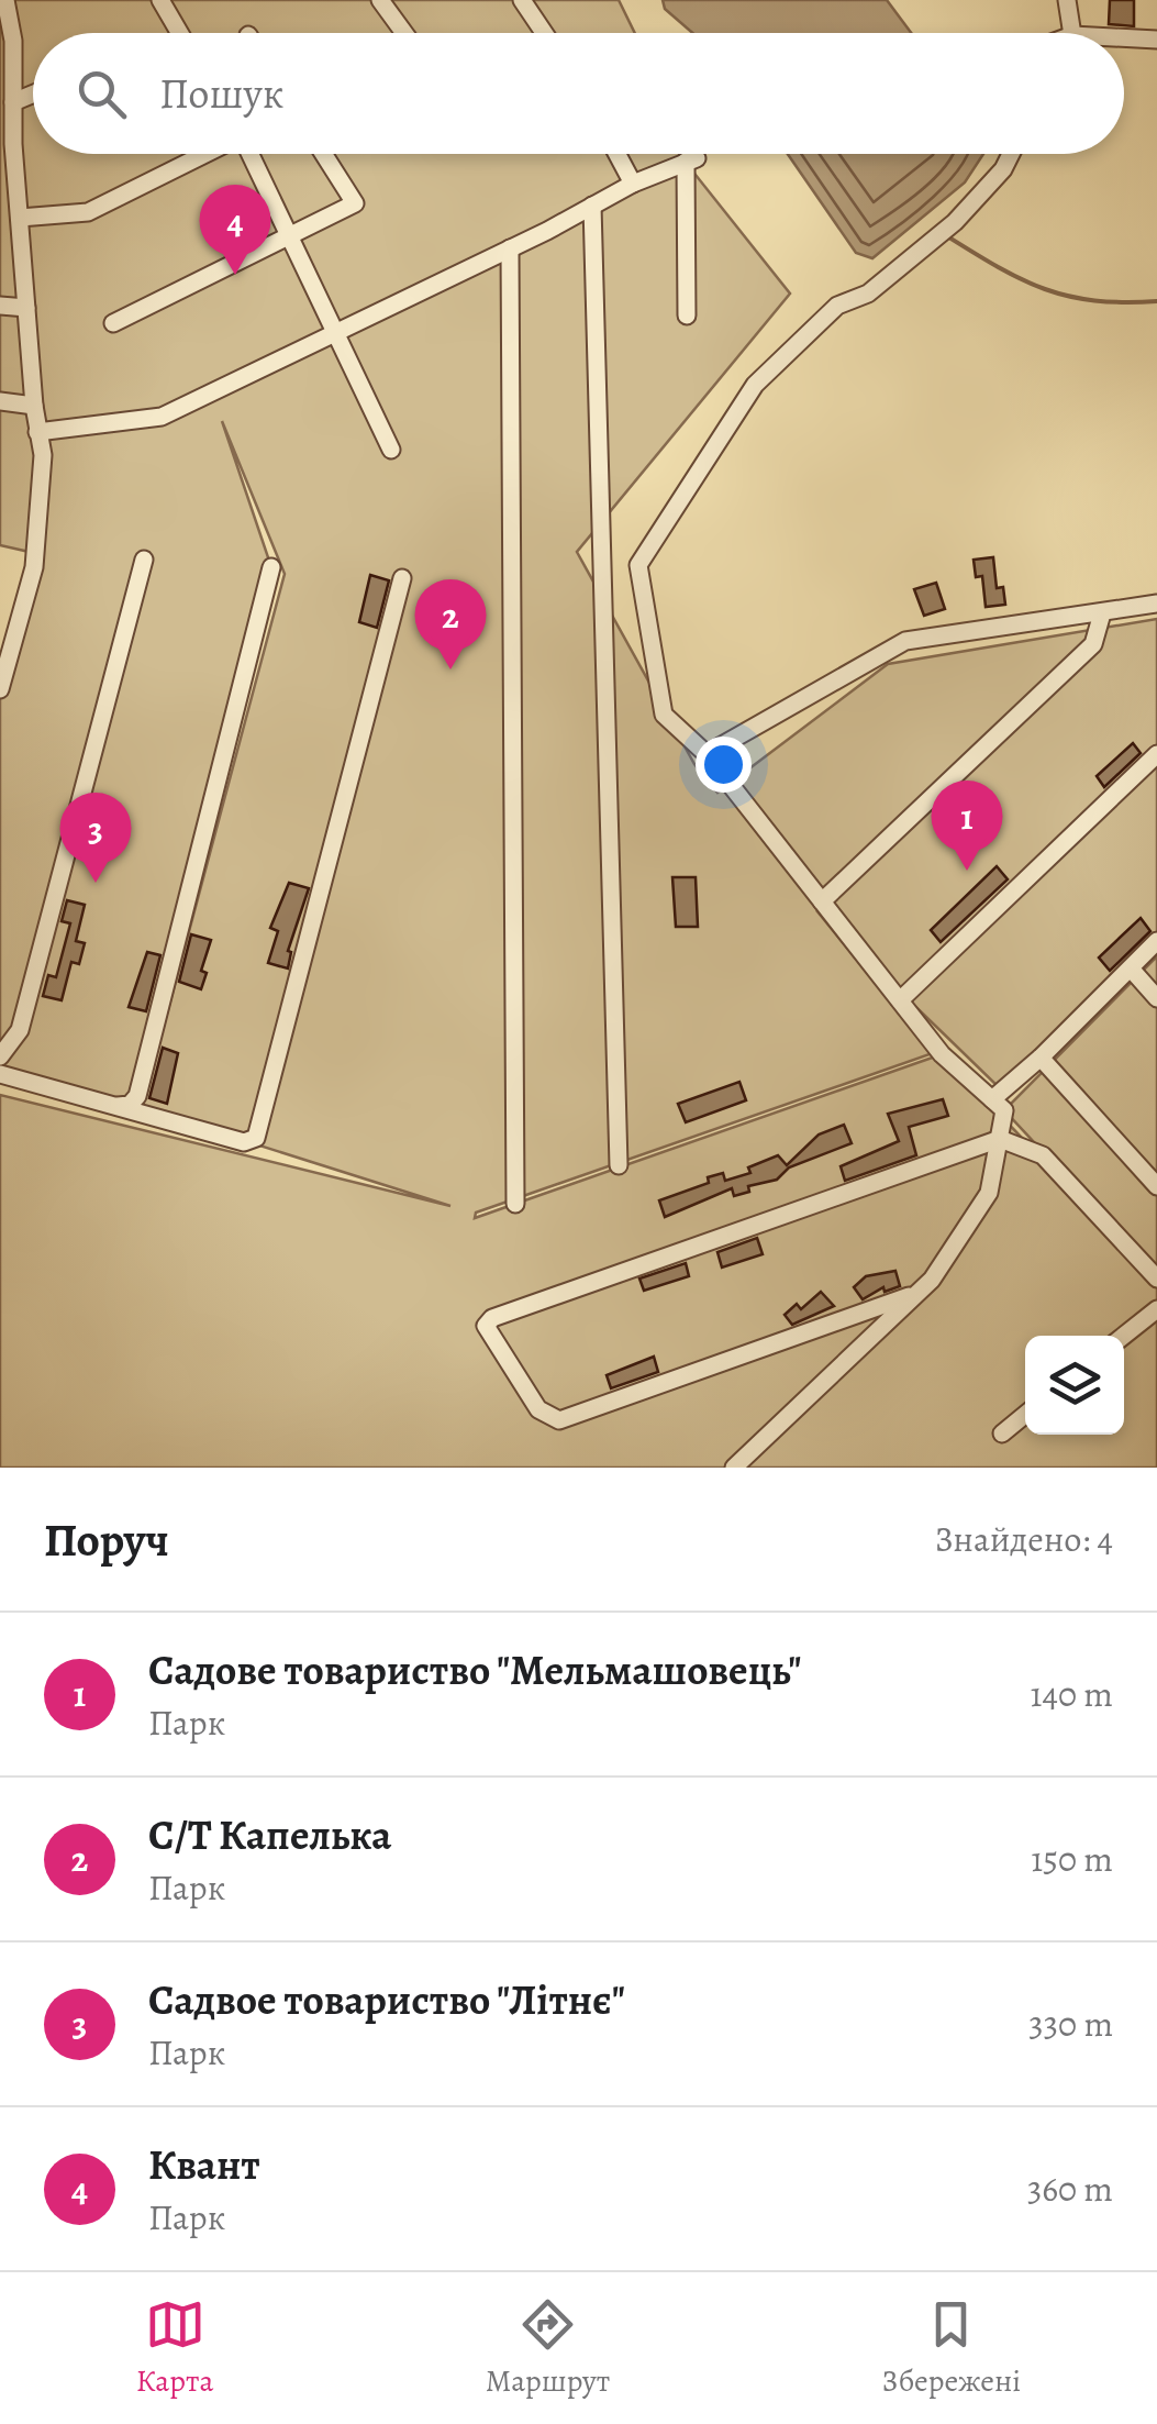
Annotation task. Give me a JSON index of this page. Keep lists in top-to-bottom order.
{
  "page": {
    "search": "Пошук",
    "pins": [
      "4",
      "2",
      "1",
      "3"
    ],
    "heading": ["Поруч", "Знайдено: 4"],
    "list": [
      {
        "mark": "1",
        "name": "Садове товариство \"Мельмашовець\"",
        "note": "Парк",
        "value": "140 m"
      },
      {
        "mark": "2",
        "name": "С/Т Капелька",
        "note": "Парк",
        "value": "150 m"
      },
      {
        "mark": "3",
        "name": "Садвое товариство \"Літнє\"",
        "note": "Парк",
        "value": "330 m"
      },
      {
        "mark": "4",
        "name": "Квант",
        "note": "Парк",
        "value": "360 m"
      }
    ],
    "nav": ["Карта", "Маршрут", "Збережені"]
  }
}
